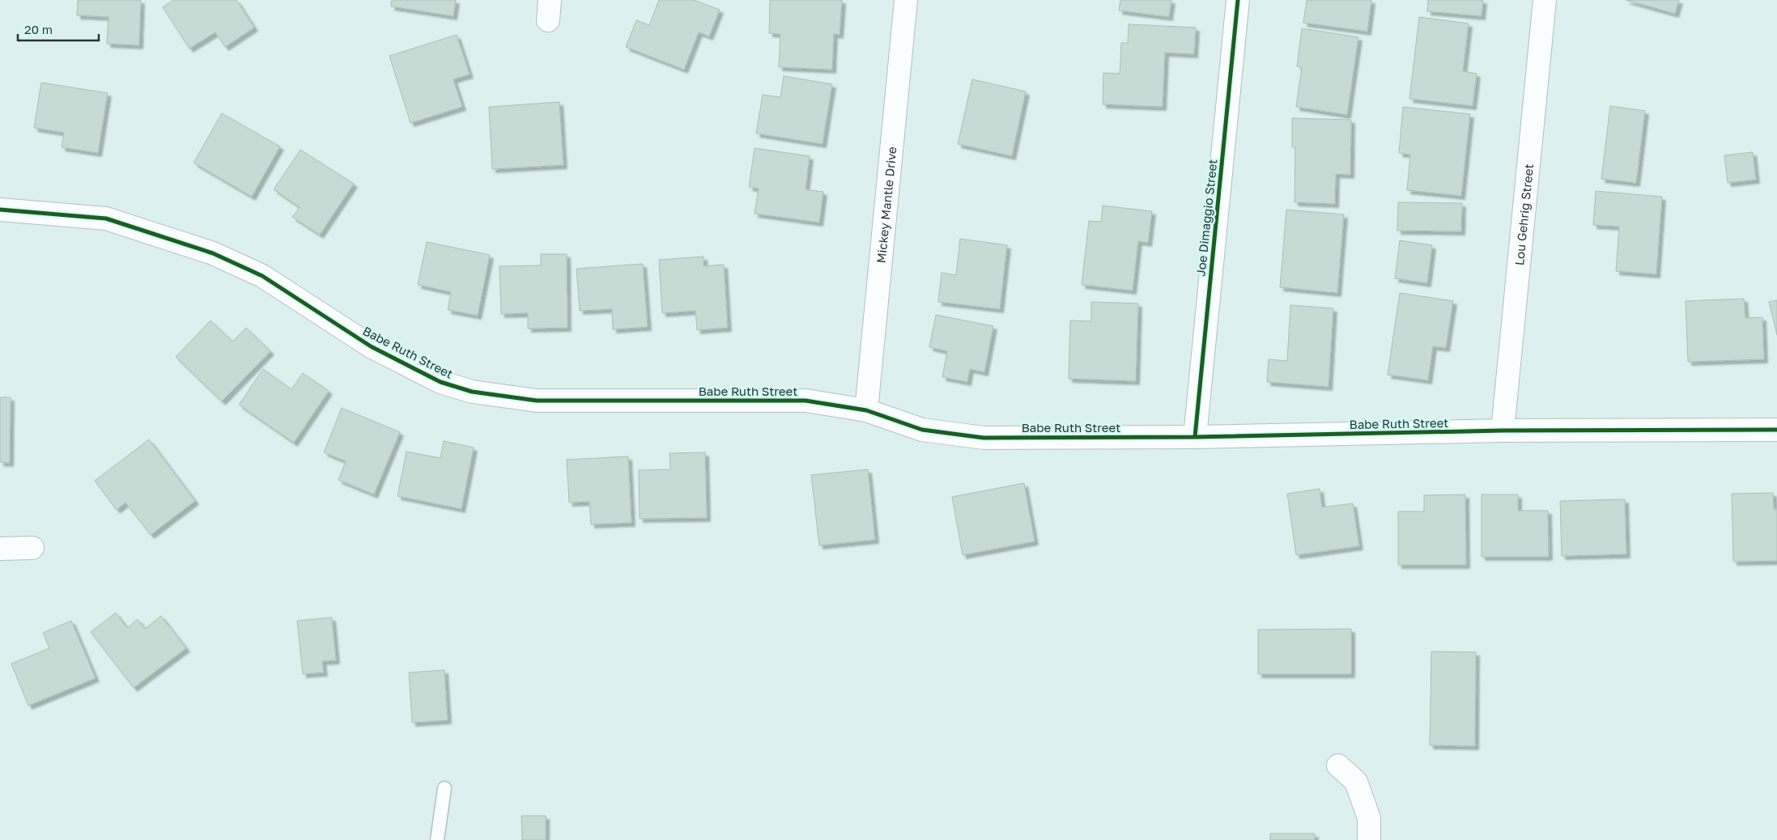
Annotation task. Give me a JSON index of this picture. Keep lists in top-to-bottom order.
{
  "streets": {
    "street": [
      "Mickey Mantle Drive",
      "Lou Gehrig Street",
      "Joe Dimaggio Street",
      "Babe Ruth Street"
    ]
  },
  "crossings": [
    ["Mickey Mantle Drive", "Babe Ruth Street"],
    ["Lou Gehrig Street", "Babe Ruth Street"],
    ["Joe Dimaggio Street", "Babe Ruth Street"]
  ],
  "scale_bar": "20 m"
}
